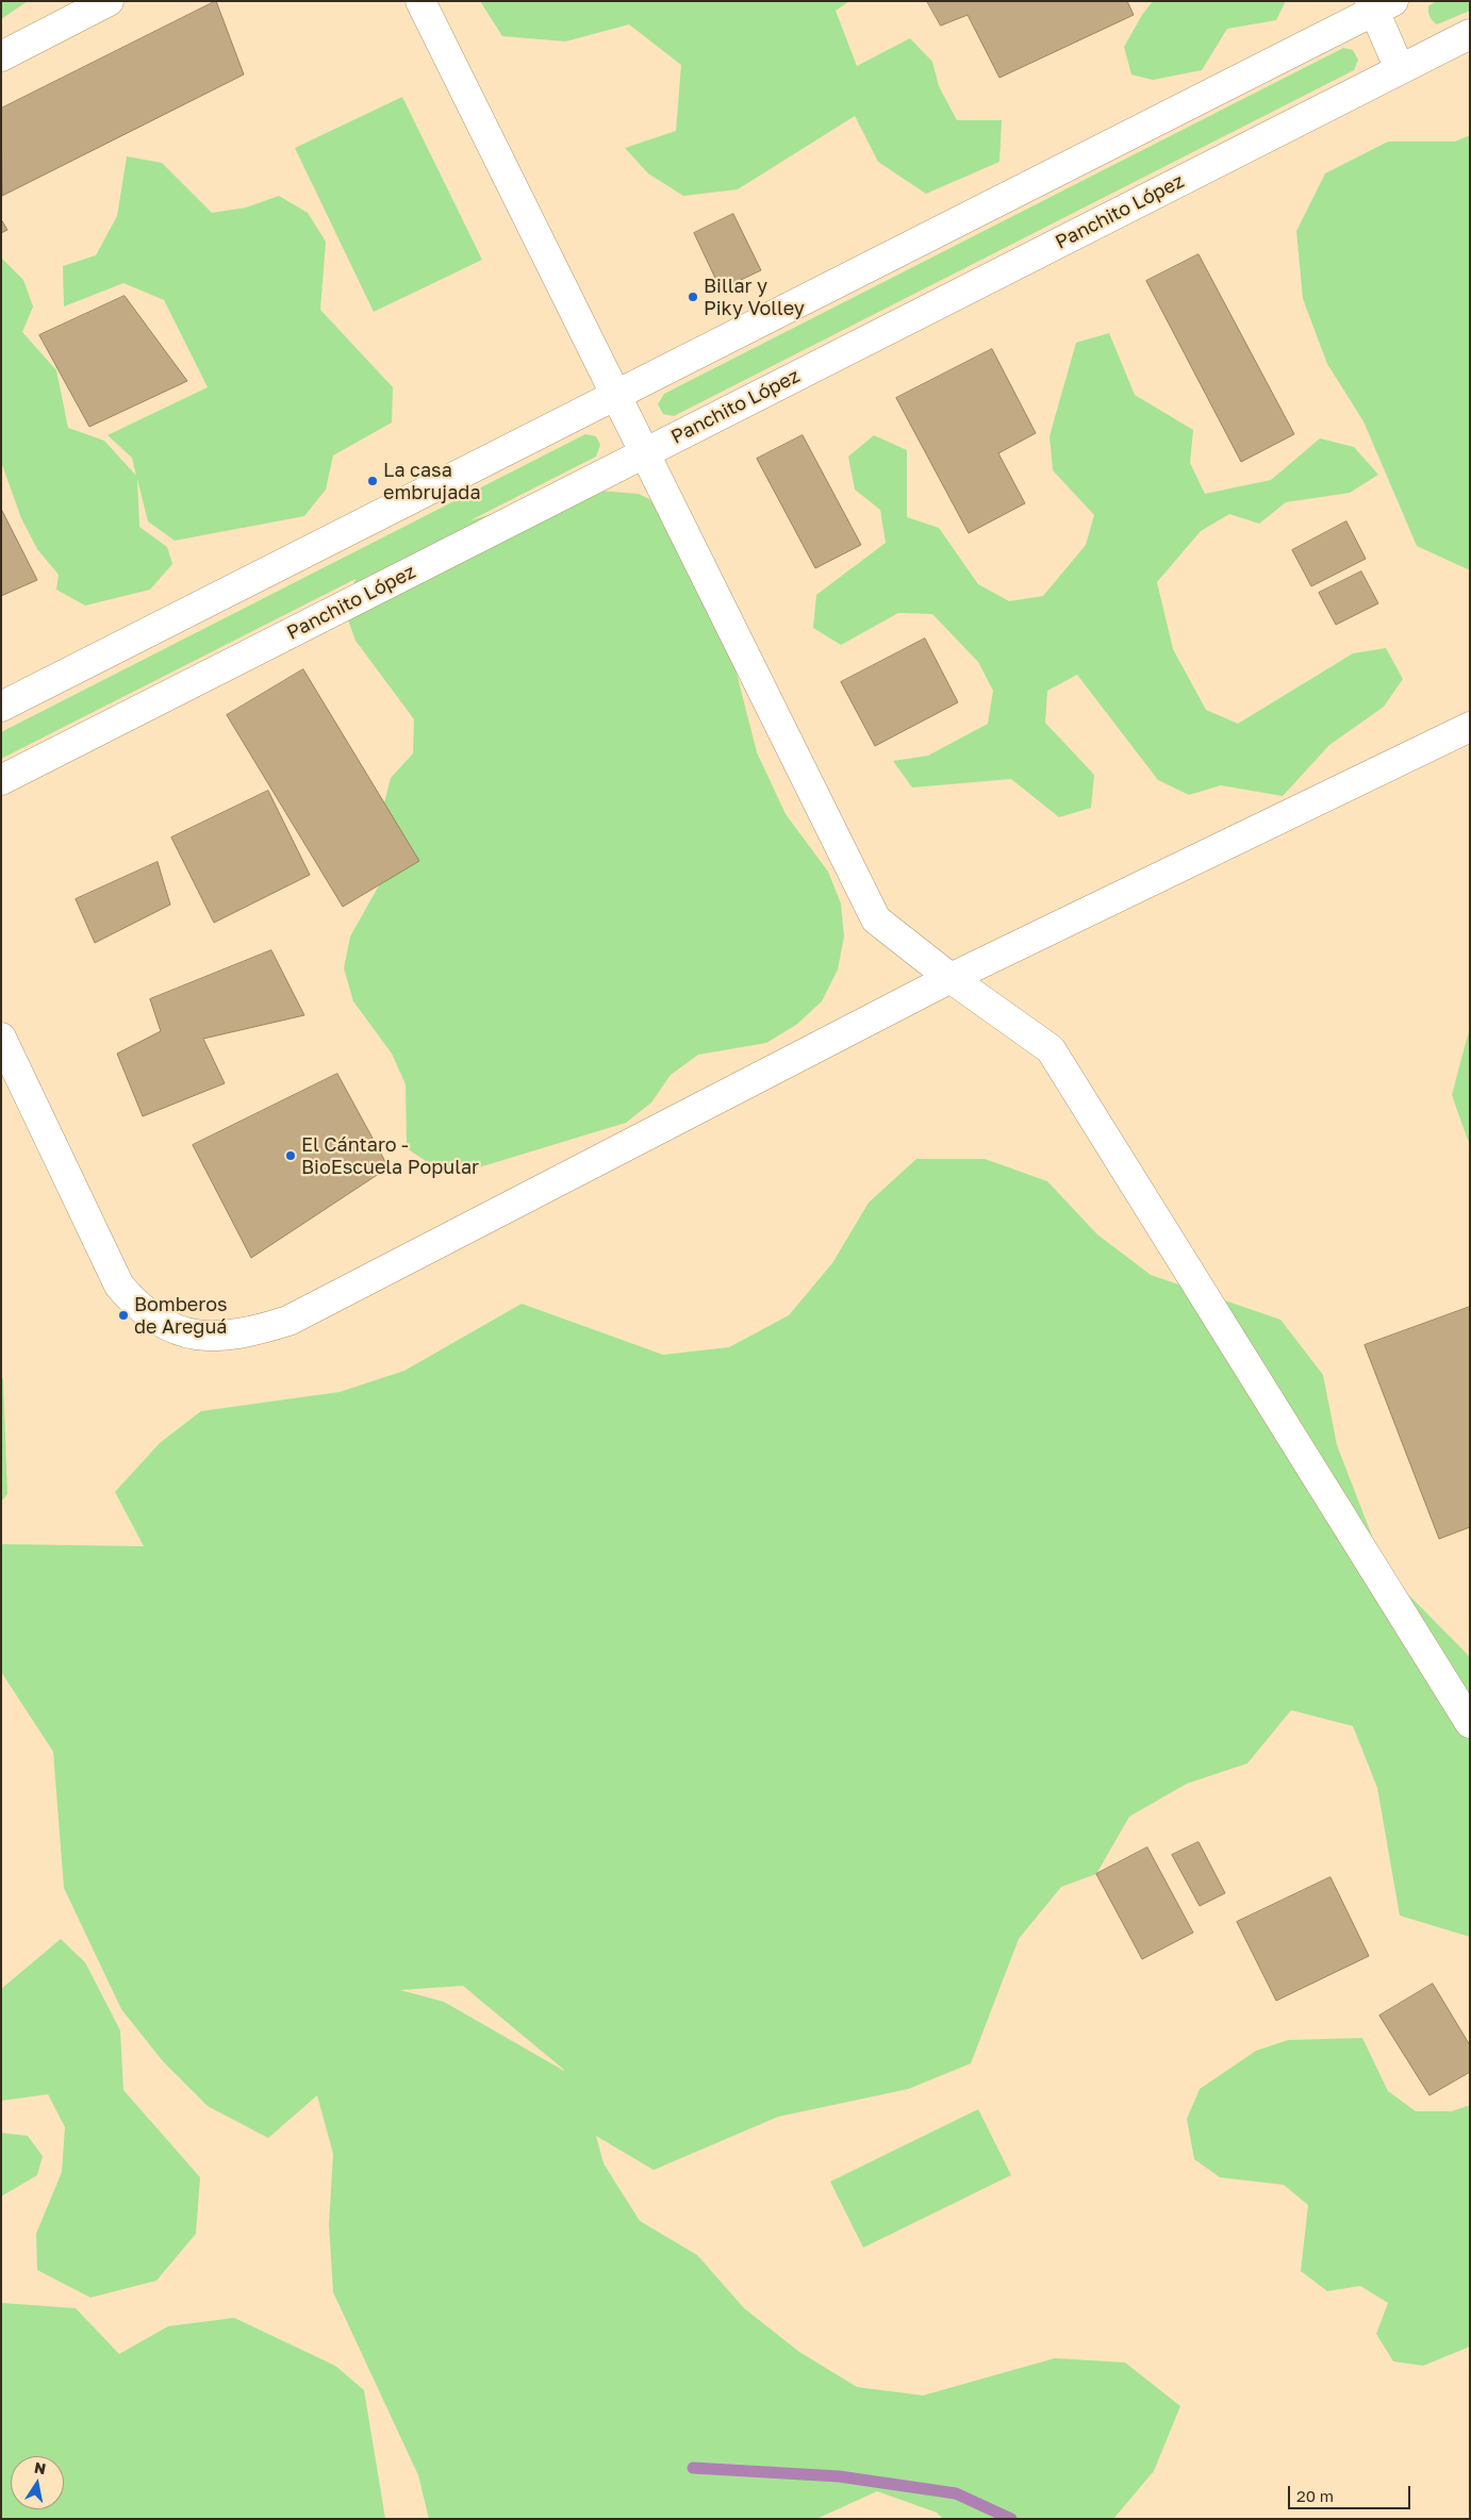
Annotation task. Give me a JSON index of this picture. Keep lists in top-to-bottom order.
{
  "streets": {
    "street": ["Panchito López"]
  },
  "places": [
    "Billar y Piky Volley",
    "La casa embrujada",
    "El Cántaro - BioEscuela Popular",
    "Bomberos de Areguá"
  ],
  "scale_bar": "20 m",
  "north": "top"
}
